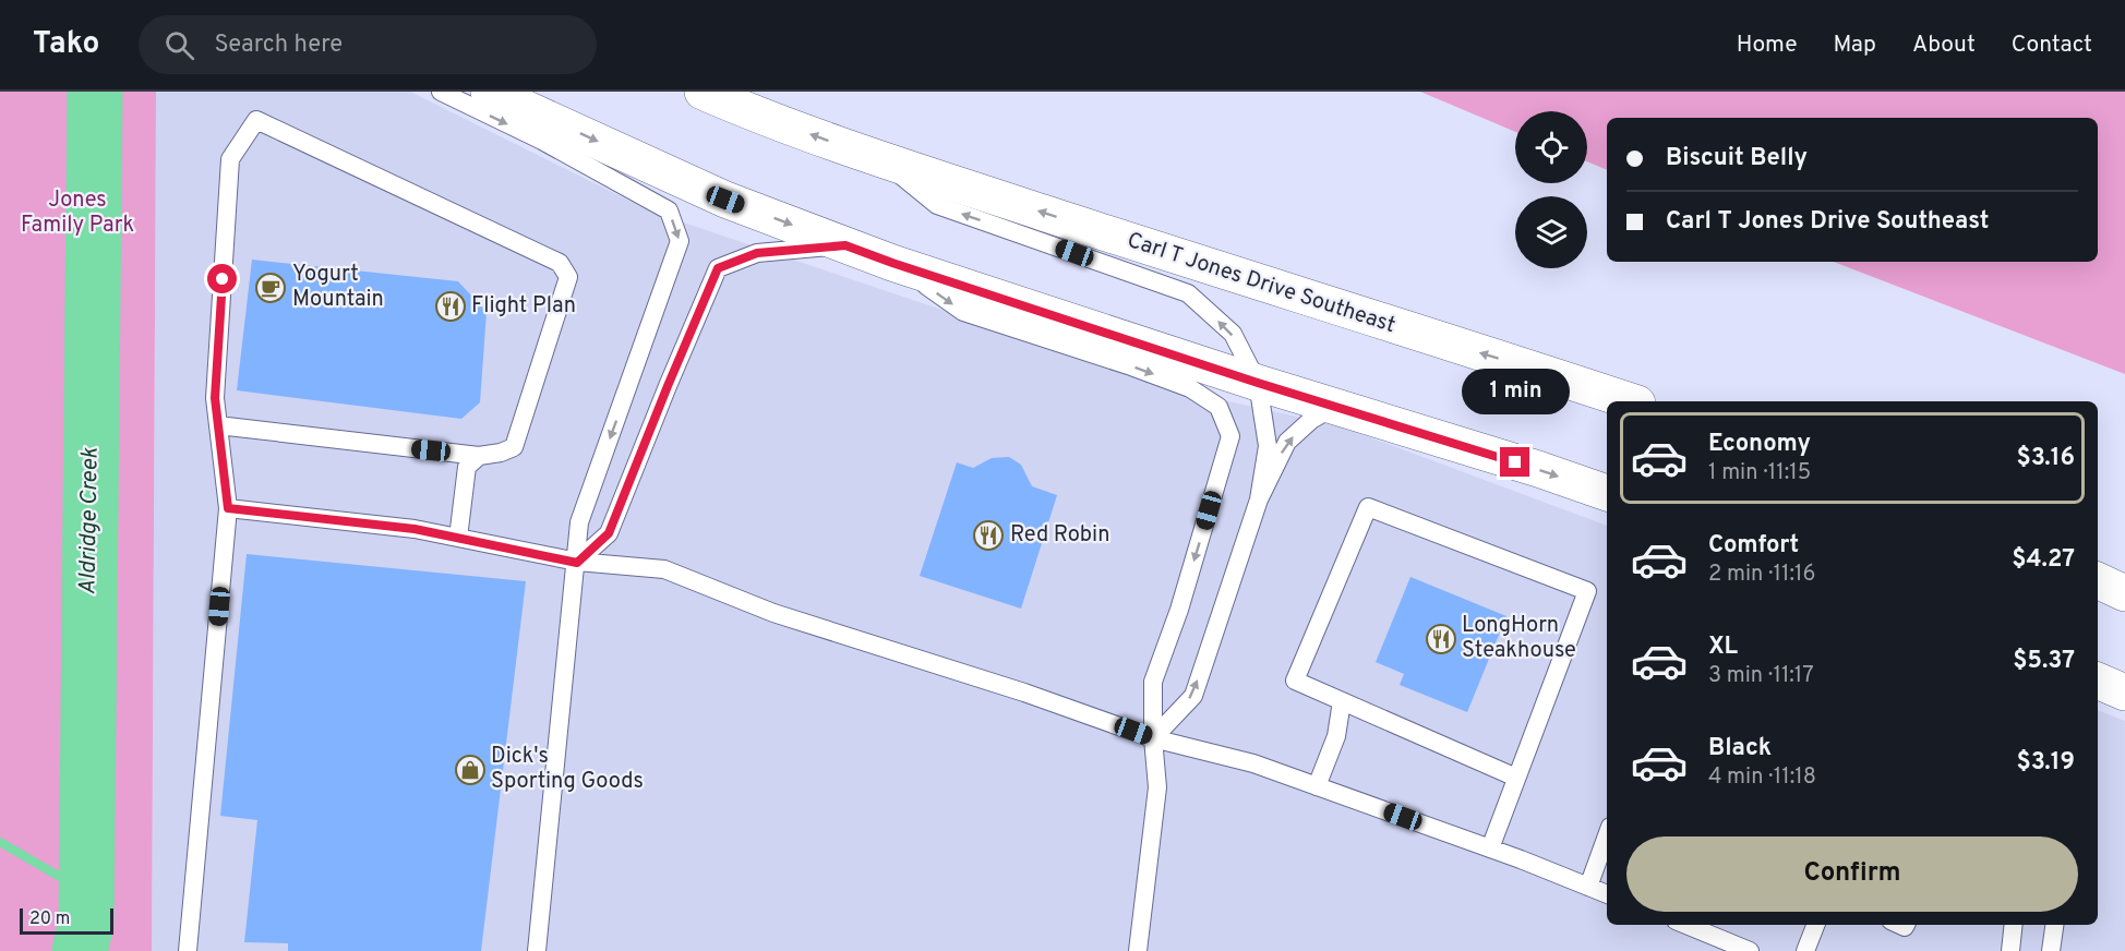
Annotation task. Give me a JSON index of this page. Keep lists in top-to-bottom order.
{
  "streets": {
    "main road": ["Carl T Jones Drive Southeast"]
  },
  "water": ["Aldridge Creek"],
  "parks": ["Jones Family Park"],
  "places": {
    "cafe": ["Yogurt Mountain"],
    "restaurant": ["Flight Plan", "Red Robin", "LongHorn Steakhouse"],
    "shop": ["Dick's Sporting Goods"]
  },
  "scale_bar": "20 m",
  "page": {
    "header": "Tako",
    "search": "Search here",
    "nav": [
      "Home",
      "Map",
      "About",
      "Contact"
    ],
    "banner": ["Biscuit Belly", "Carl T Jones Drive Southeast"],
    "bubble": "1 min",
    "list": [
      {
        "name": "Economy",
        "note": "1 min · 11:15",
        "value": "$3.16"
      },
      {
        "name": "Comfort",
        "note": "2 min · 11:16",
        "value": "$4.27"
      },
      {
        "name": "XL",
        "note": "3 min · 11:17",
        "value": "$5.37"
      },
      {
        "name": "Black",
        "note": "4 min · 11:18",
        "value": "$3.19"
      }
    ],
    "buttons": "Confirm",
    "scale": "20 m"
  }
}
